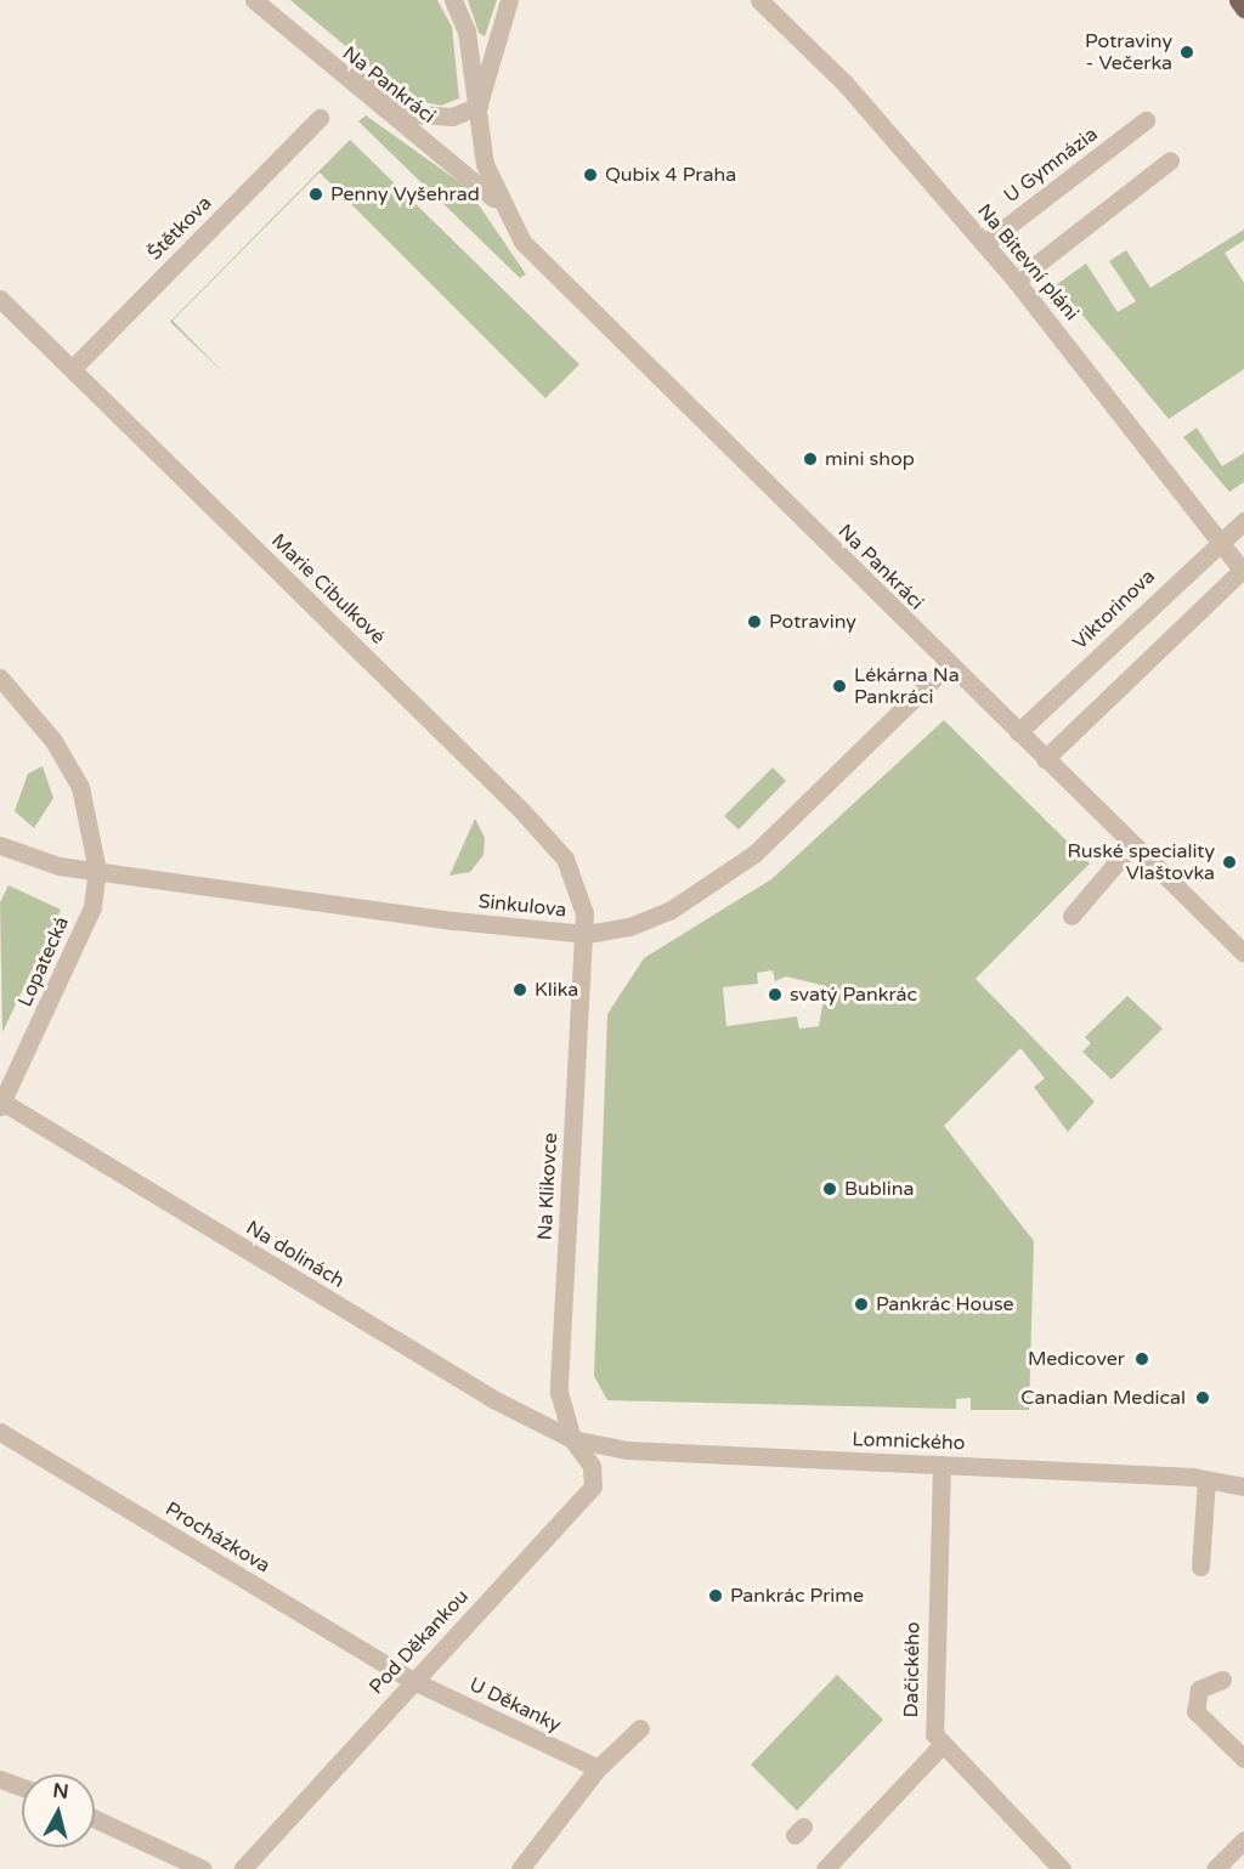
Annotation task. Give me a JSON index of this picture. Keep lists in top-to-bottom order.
{
  "streets": {
    "street": [
      "Na Pankráci",
      "U Gymnázia",
      "Štětkova",
      "Na Bitevní pláni",
      "Marie Cibulkové",
      "Viktorinova",
      "Sinkulova",
      "Lopatecká",
      "Na Klikovce",
      "Na dolinách",
      "Lomnického",
      "Procházkova",
      "Pod Děkankou",
      "Dačického",
      "U Děkanky"
    ]
  },
  "crossings": [
    ["Na Pankráci", "Viktorinova"],
    ["Na Pankráci", "Sinkulova"],
    ["U Gymnázia", "Na Bitevní pláni"],
    ["Štětkova", "Marie Cibulkové"],
    ["Na Bitevní pláni", "Viktorinova"],
    ["Marie Cibulkové", "Sinkulova"],
    ["Marie Cibulkové", "Na Klikovce"],
    ["Sinkulova", "Lopatecká"],
    ["Sinkulova", "Na Klikovce"],
    ["Lopatecká", "Na dolinách"],
    ["Na Klikovce", "Na dolinách"],
    ["Na Klikovce", "Lomnického"],
    ["Na Klikovce", "Pod Děkankou"],
    ["Na dolinách", "Lomnického"],
    ["Na dolinách", "Pod Děkankou"],
    ["Lomnického", "Pod Děkankou"],
    ["Lomnického", "Dačického"],
    ["Procházkova", "Pod Děkankou"],
    ["Procházkova", "U Děkanky"],
    ["Pod Děkankou", "U Děkanky"]
  ],
  "places": [
    "Potraviny - Večerka",
    "Qubix 4 Praha",
    "Penny Vyšehrad",
    "mini shop",
    "Potraviny",
    "Lékárna Na Pankráci",
    "Ruské speciality Vlaštovka",
    "Klika",
    "svatý Pankrác",
    "Bublina",
    "Pankrác House",
    "Medicover",
    "Canadian Medical",
    "Pankrác Prime"
  ],
  "north": "top"
}
